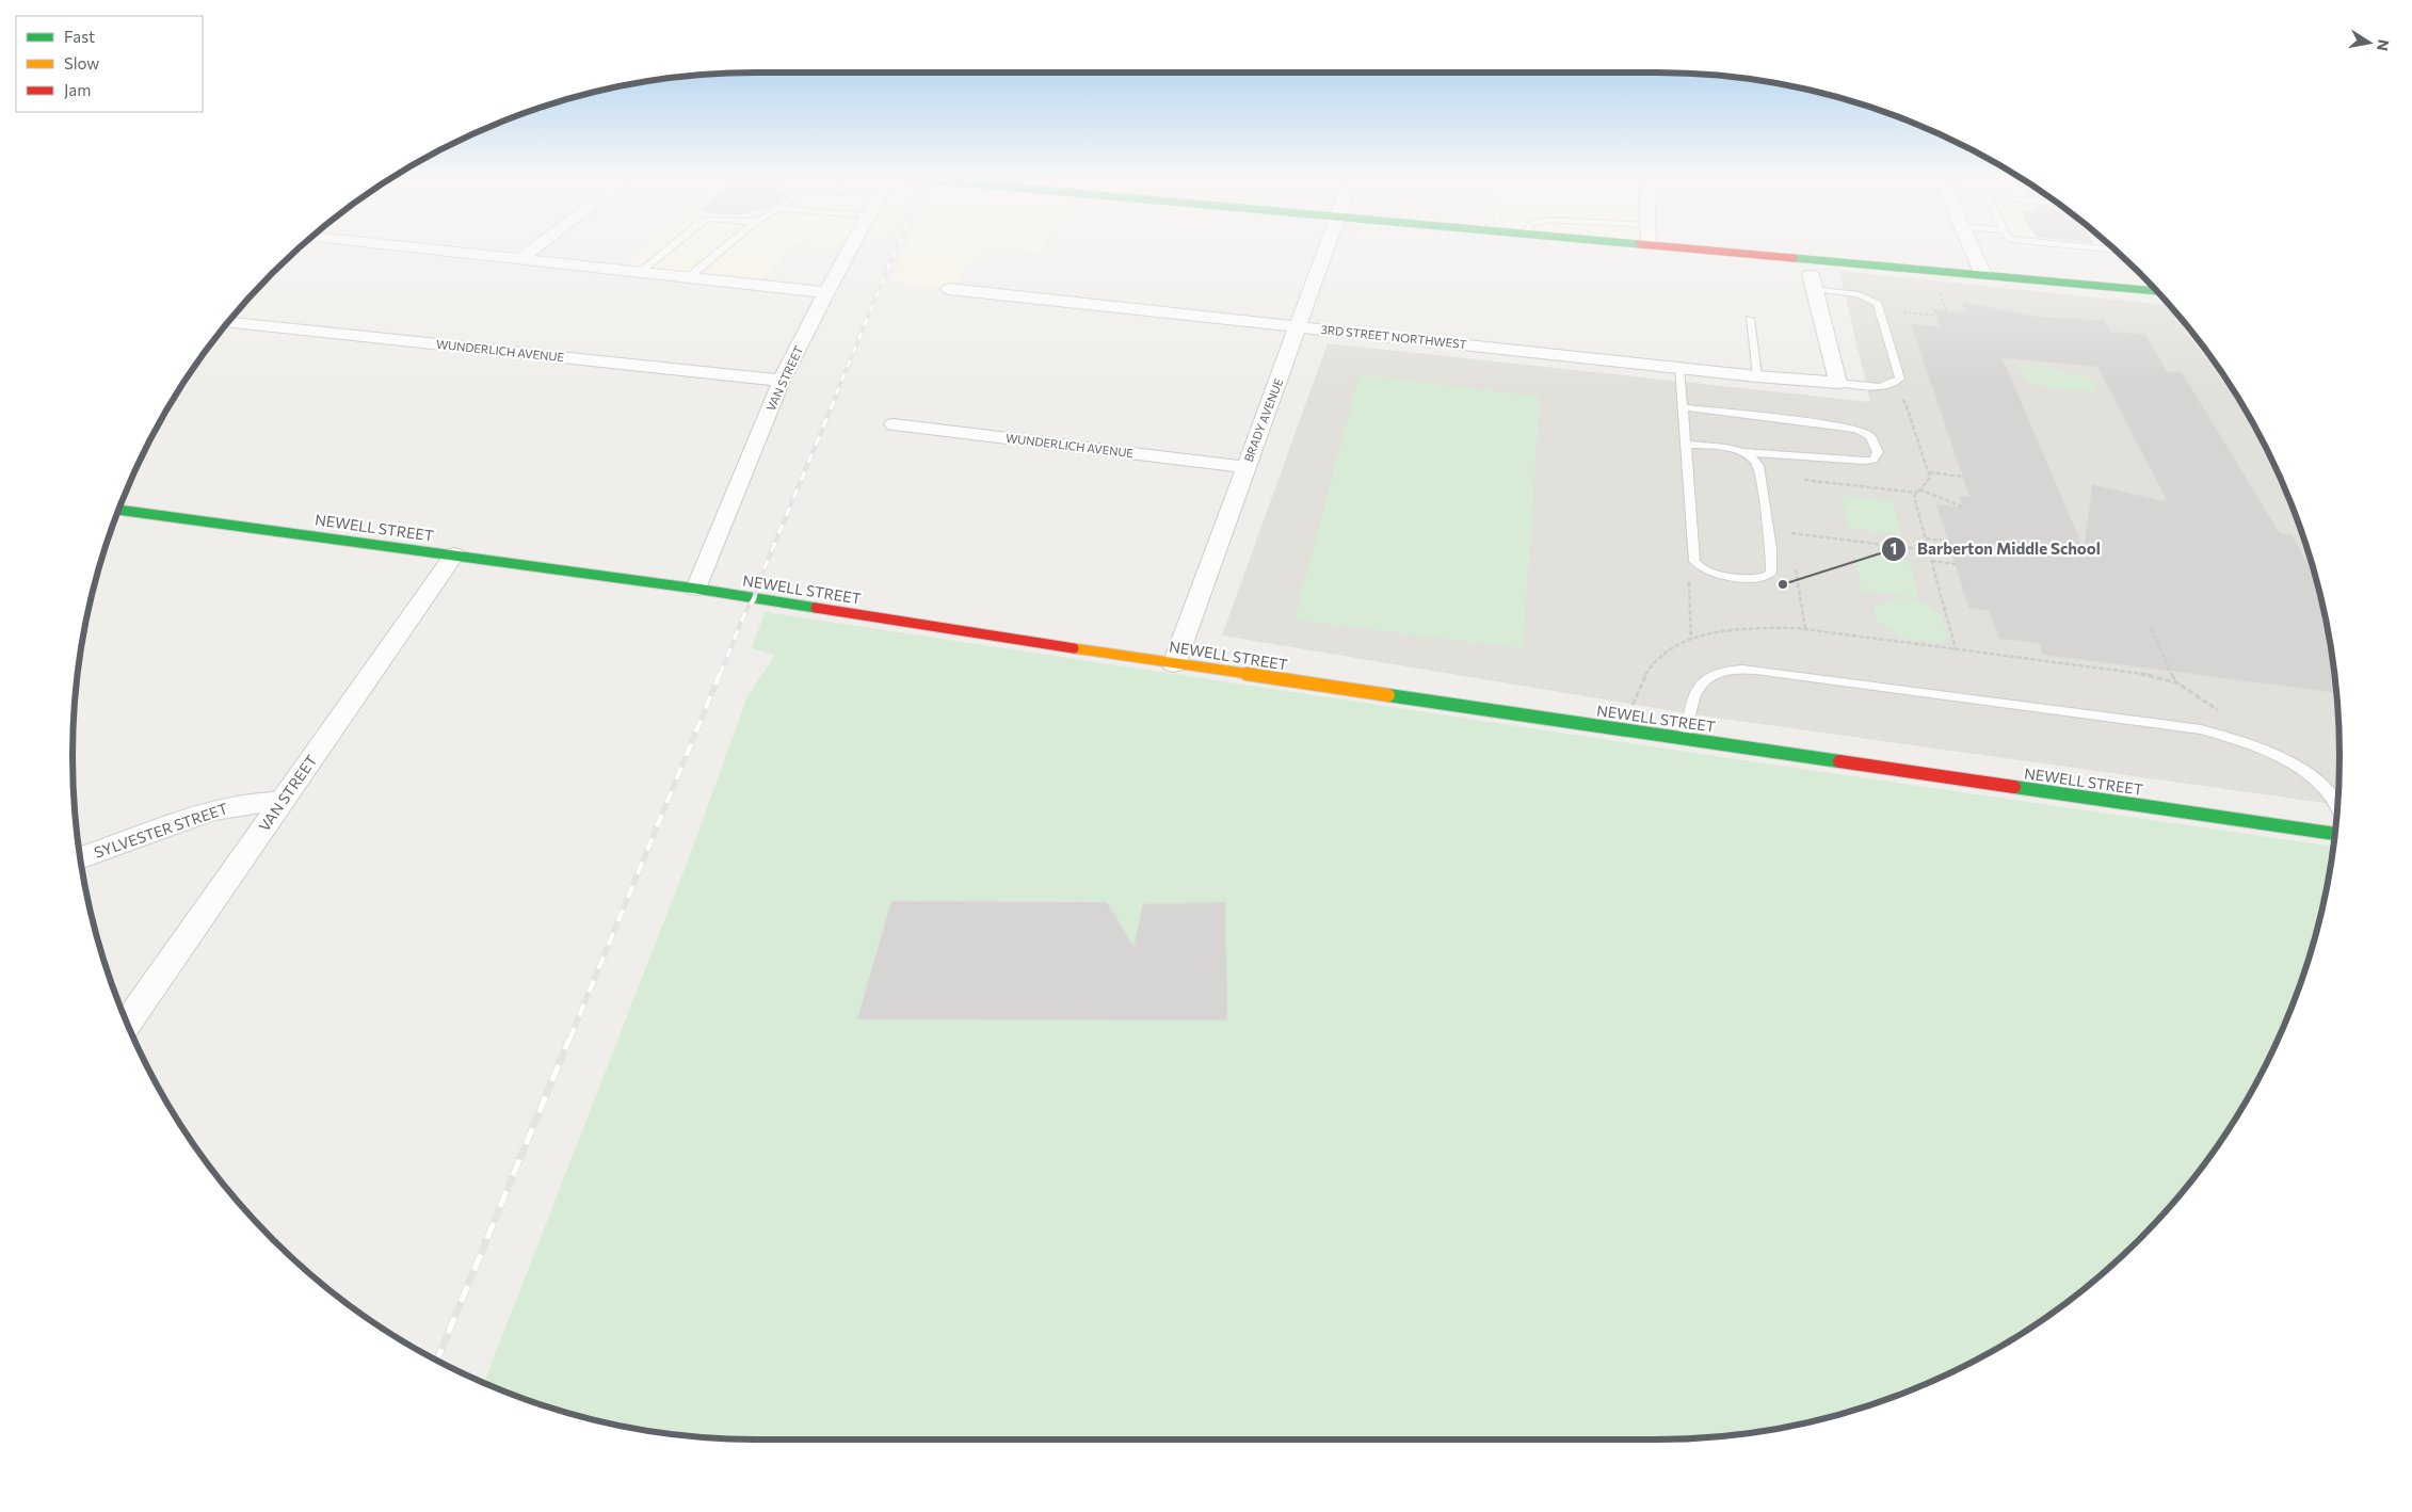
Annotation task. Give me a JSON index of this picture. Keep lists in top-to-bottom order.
{
  "streets": {
    "street": [
      "3RD STREET NORTHWEST",
      "WUNDERLICH AVENUE",
      "VAN STREET",
      "BRADY AVENUE",
      "NEWELL STREET",
      "SYLVESTER STREET"
    ]
  },
  "crossings": [
    ["3RD STREET NORTHWEST", "BRADY AVENUE"],
    ["WUNDERLICH AVENUE", "VAN STREET"],
    ["WUNDERLICH AVENUE", "BRADY AVENUE"],
    ["VAN STREET", "NEWELL STREET"],
    ["VAN STREET", "SYLVESTER STREET"],
    ["BRADY AVENUE", "NEWELL STREET"]
  ],
  "places": ["Barberton Middle School"],
  "legend": ["Fast", "Slow", "Jam"],
  "north": "right"
}
